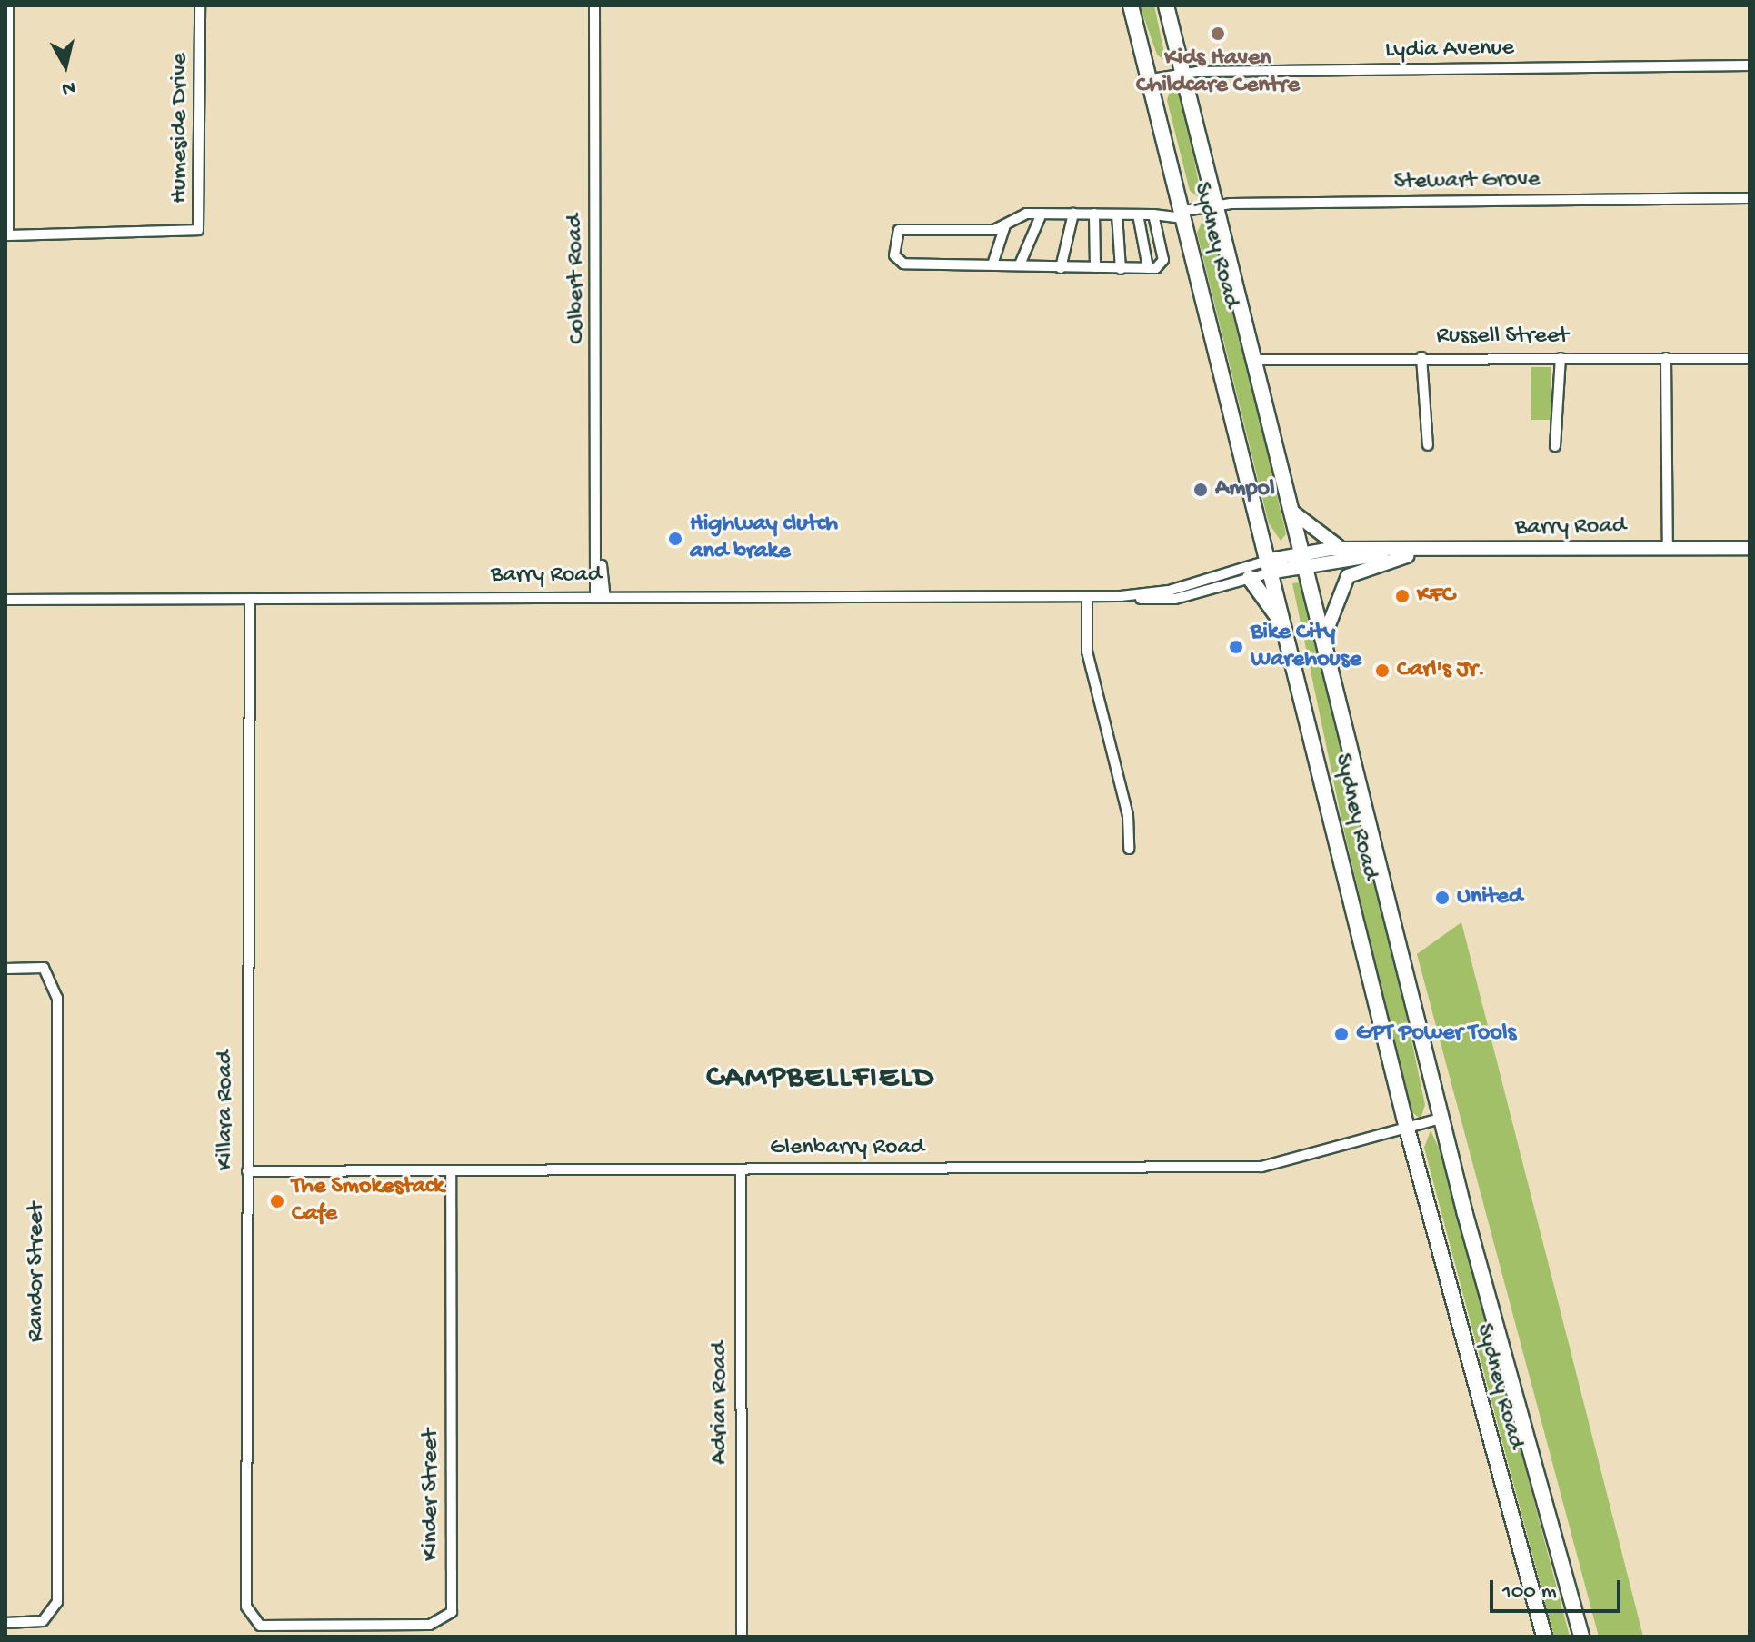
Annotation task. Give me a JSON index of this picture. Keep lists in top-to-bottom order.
{
  "streets": {
    "highway": ["Sydney Road"],
    "main road": ["Barry Road"],
    "street": [
      "Lydia Avenue",
      "Humeside Drive",
      "Stewart Grove",
      "Colbert Road",
      "Russell Street",
      "Killara Road",
      "Glenbarry Road",
      "Randor Street",
      "Adrian Road",
      "Kinder Street"
    ]
  },
  "crossings": [
    ["Lydia Avenue", "Sydney Road"],
    ["Stewart Grove", "Sydney Road"],
    ["Sydney Road", "Russell Street"],
    ["Sydney Road", "Barry Road"],
    ["Sydney Road", "Glenbarry Road"],
    ["Colbert Road", "Barry Road"],
    ["Barry Road", "Killara Road"],
    ["Killara Road", "Glenbarry Road"],
    ["Killara Road", "Kinder Street"],
    ["Glenbarry Road", "Adrian Road"],
    ["Glenbarry Road", "Kinder Street"]
  ],
  "districts": ["CAMPBELLFIELD"],
  "places": [
    "Kids Haven Childcare Centre",
    "Ampol",
    "Highway clutch and brake",
    "KFC",
    "Bike City Warehouse",
    "Carl's Jr.",
    "United",
    "GPT Power Tools",
    "The Smokestack Cafe"
  ],
  "scale_bar": "100 m",
  "north": "bottom"
}
